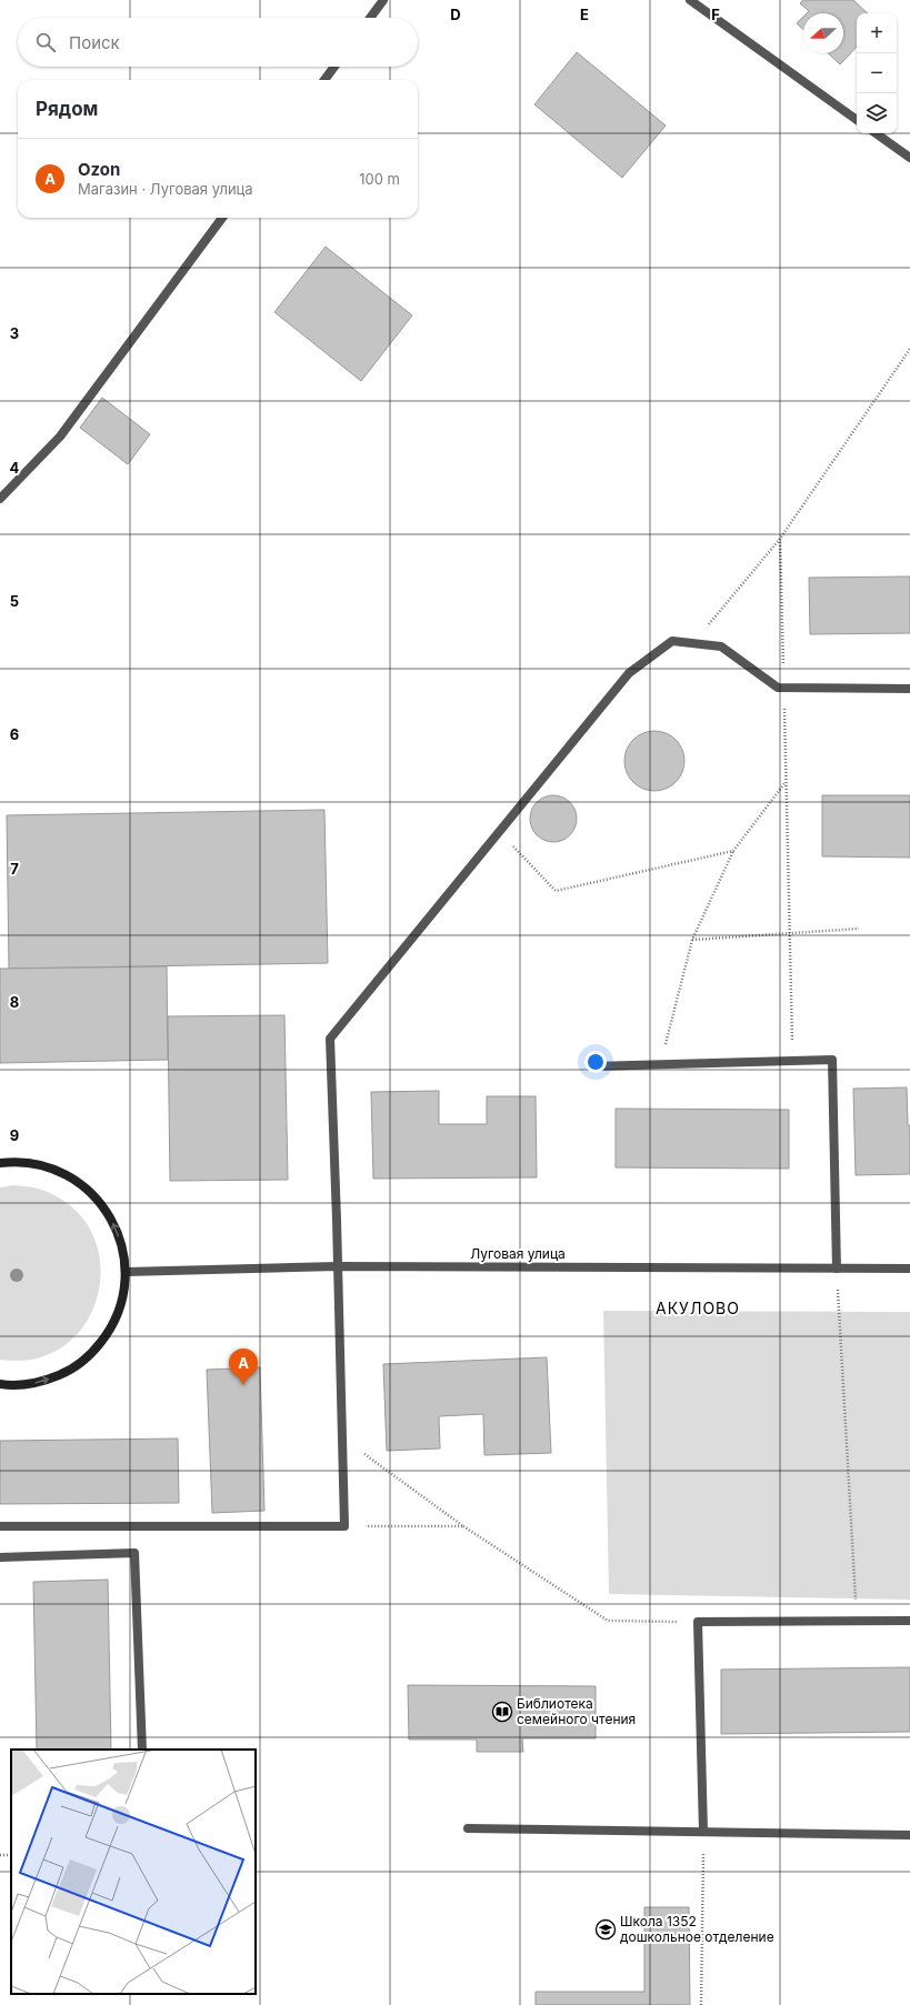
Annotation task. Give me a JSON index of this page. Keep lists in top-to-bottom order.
{
  "streets": {
    "street": ["Луговая улица"]
  },
  "districts": ["АКУЛОВО"],
  "places": {
    "library": ["Библиотека семейного чтения"],
    "school or university": ["Школа 1352 дошкольное отделение"]
  },
  "north": "left",
  "page": {
    "map_buttons": ["+", "−"],
    "search": "Поиск",
    "heading": "Рядом",
    "list": [
      {
        "mark": "A",
        "name": "Ozon",
        "note": "Магазин · Луговая улица",
        "value": "100 m"
      }
    ],
    "pins": "A"
  },
  "grid": {
    "columns": ["D", "E", "F"],
    "rows": [
      "3",
      "4",
      "5",
      "6",
      "7",
      "8",
      "9"
    ]
  }
}
